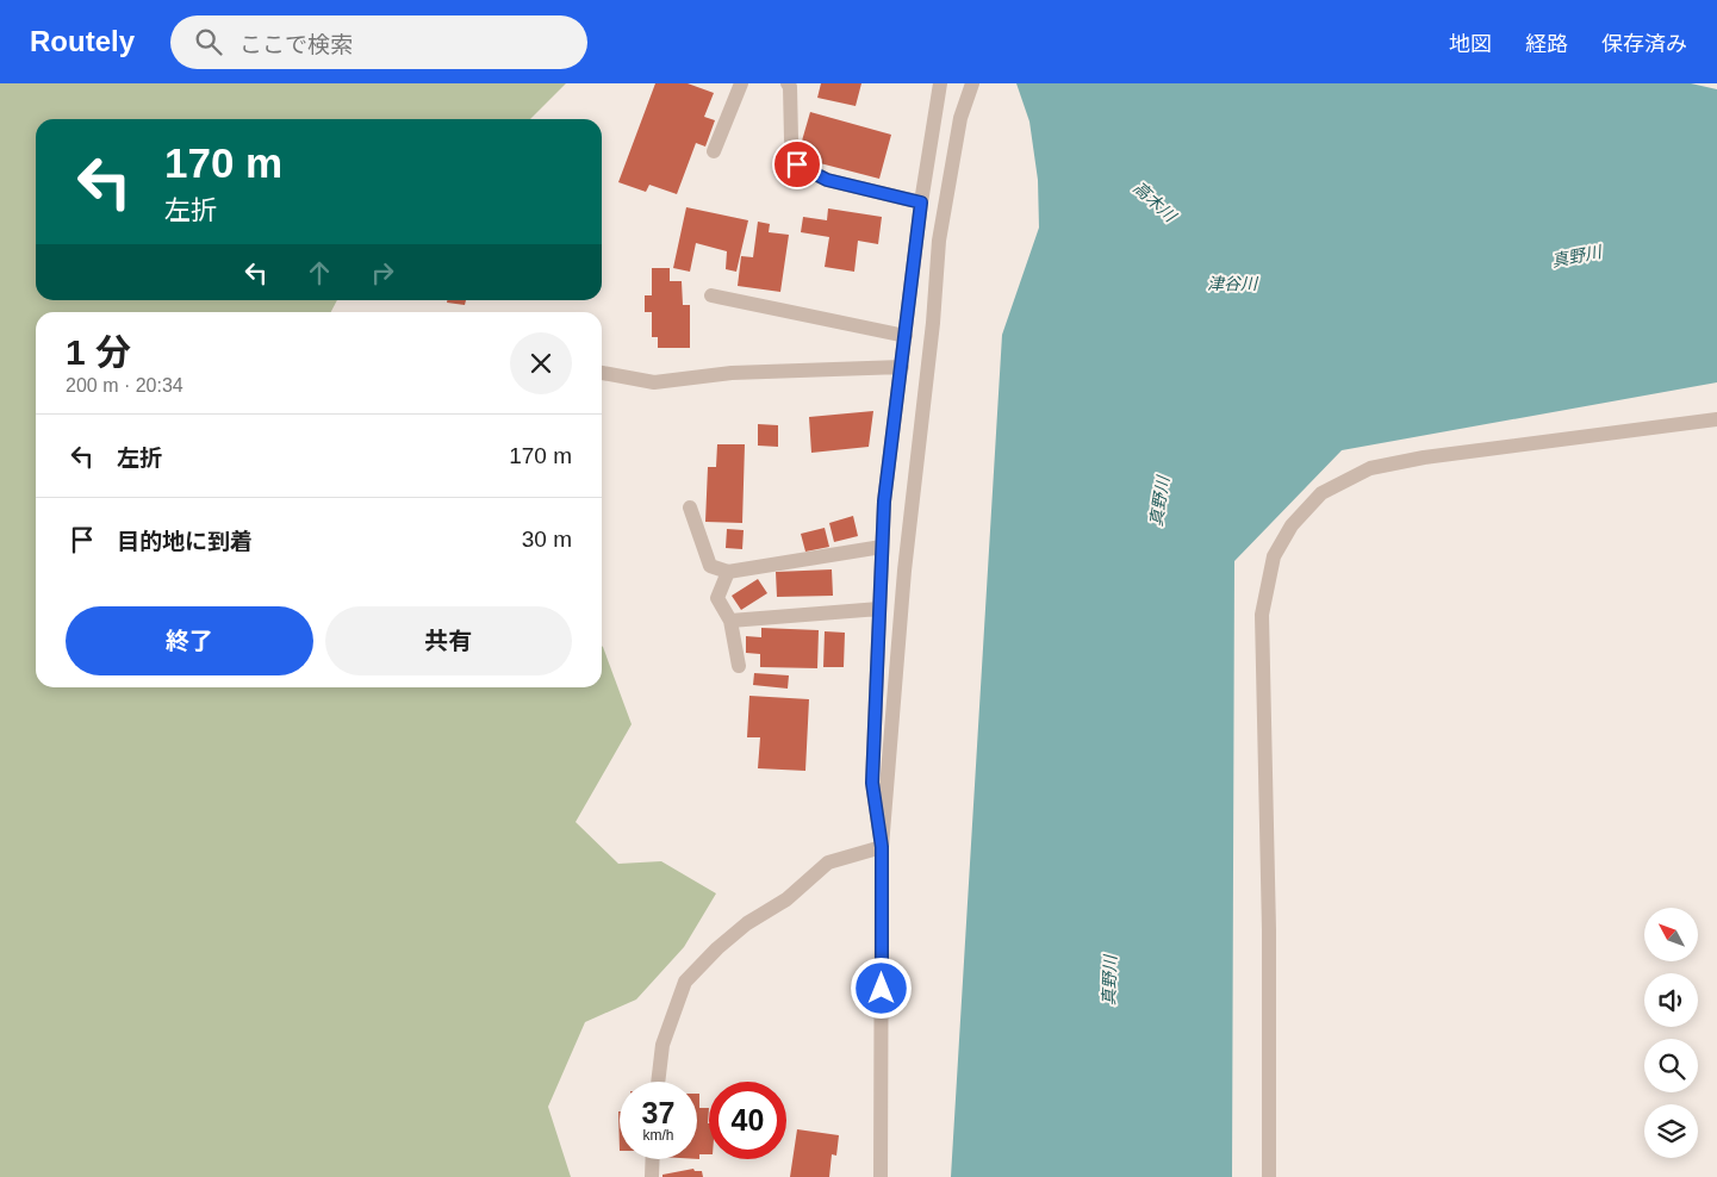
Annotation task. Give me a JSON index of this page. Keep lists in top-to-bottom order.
{
  "water": ["高木川", "真野川", "津谷川"],
  "north": "top left",
  "page": {
    "header": "Routely",
    "search": "ここで検索",
    "nav": ["地図", "経路", "保存済み"],
    "turn": ["170 m", "左折"],
    "heading": ["1 分", "200 m · 20:34"],
    "list": [
      {
        "name": "左折",
        "value": "170 m"
      },
      {
        "name": "目的地に到着",
        "value": "30 m"
      }
    ],
    "buttons": ["終了", "共有"],
    "speed": "37 km/h",
    "limit": "40"
  }
}
